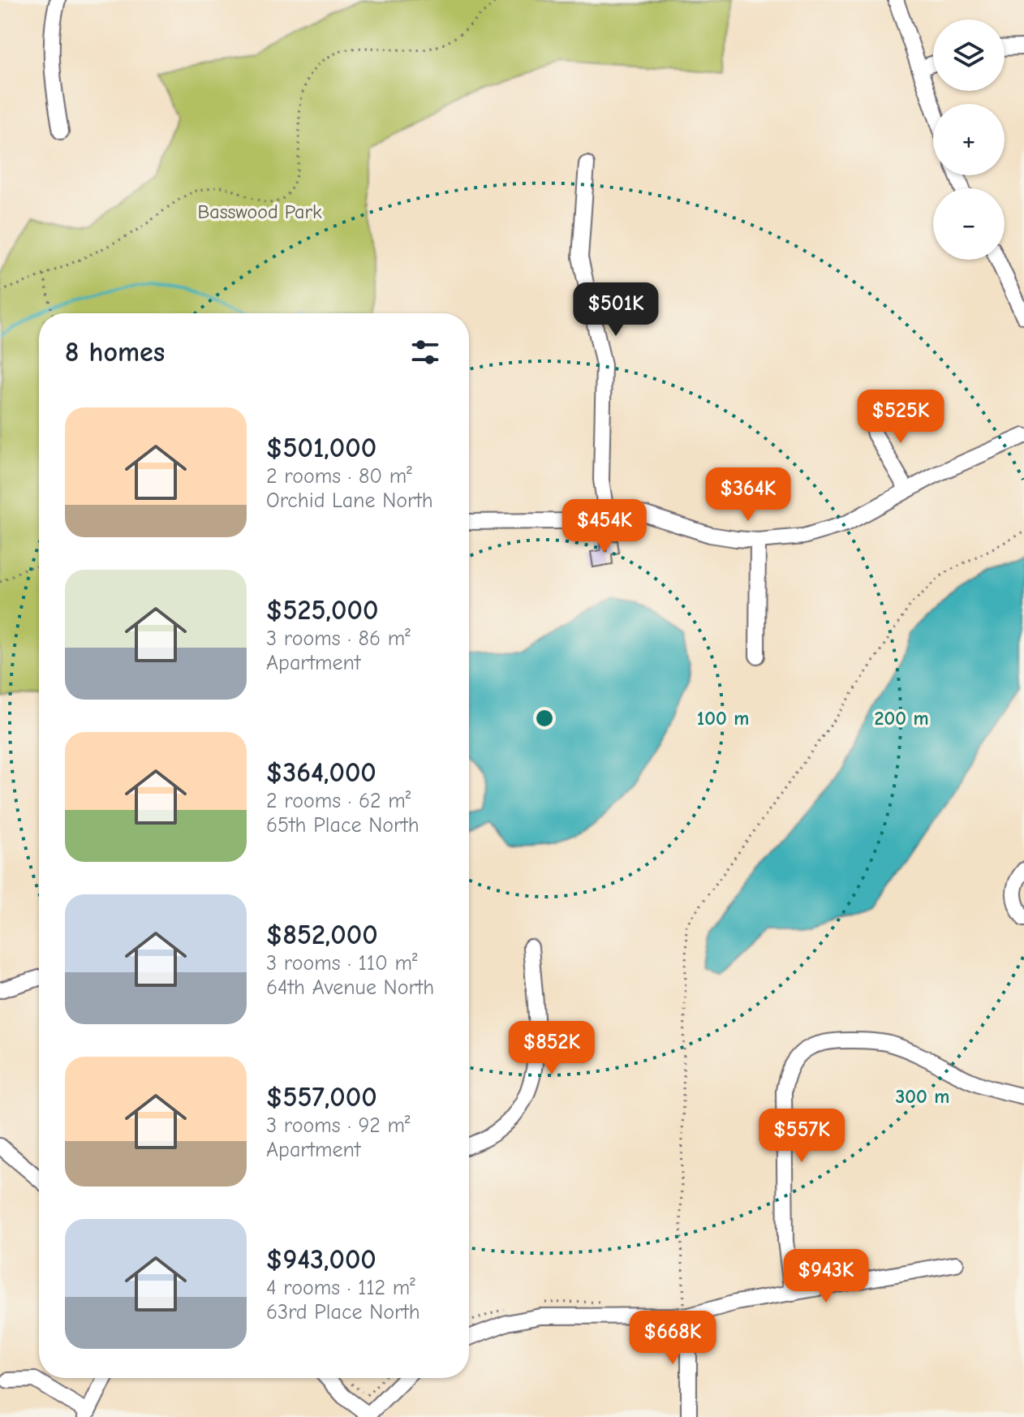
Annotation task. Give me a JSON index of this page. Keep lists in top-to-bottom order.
{
  "parks": ["Basswood Park"],
  "page": {
    "map_buttons": ["+", "−"],
    "price": [
      "$501K",
      "$525K",
      "$364K",
      "$454K",
      "$852K",
      "$557K",
      "$943K",
      "$668K"
    ],
    "heading": "8 homes",
    "list": [
      {
        "name": "$501,000",
        "note": "2 rooms · 80 m² · Orchid Lane North"
      },
      {
        "name": "$525,000",
        "note": "3 rooms · 86 m² · Apartment"
      },
      {
        "name": "$364,000",
        "note": "2 rooms · 62 m² · 65th Place North"
      },
      {
        "name": "$852,000",
        "note": "3 rooms · 110 m² · 64th Avenue North"
      },
      {
        "name": "$557,000",
        "note": "3 rooms · 92 m² · Apartment"
      },
      {
        "name": "$943,000",
        "note": "4 rooms · 112 m² · 63rd Place North"
      }
    ]
  },
  "rings": ["100 m", "200 m", "300 m"]
}
